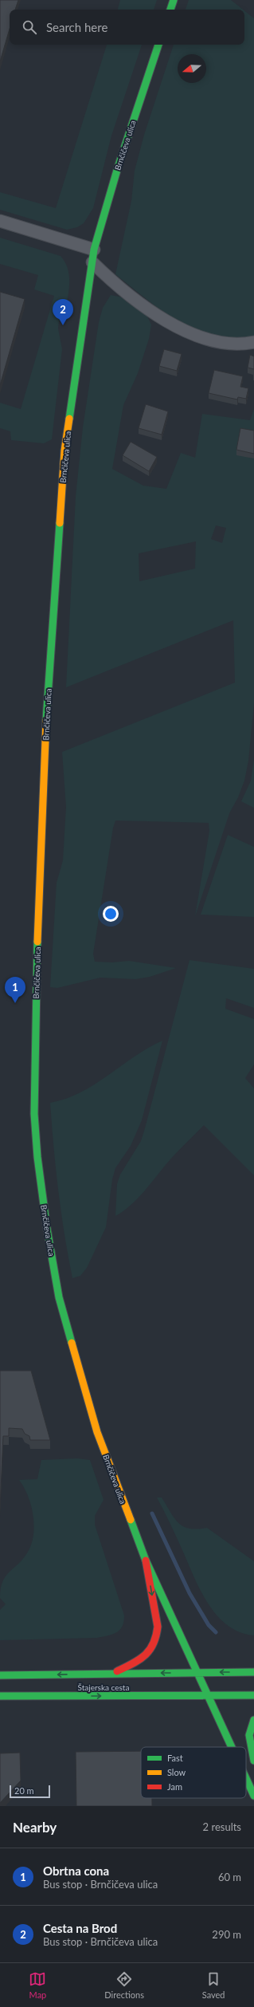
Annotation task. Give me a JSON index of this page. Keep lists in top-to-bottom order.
{
  "streets": {
    "street": ["Brnčičeva ulica", "Štajerska cesta"]
  },
  "crossings": [
    ["Brnčičeva ulica", "Štajerska cesta"]
  ],
  "legend": ["Fast", "Slow", "Jam"],
  "scale_bar": "20 m",
  "north": "left",
  "page": {
    "search": "Search here",
    "pins": ["2", "1"],
    "scale": "20 m",
    "heading": ["Nearby", "2 results"],
    "list": [
      {
        "mark": "1",
        "name": "Obrtna cona",
        "note": "Bus stop · Brnčičeva ulica",
        "value": "60 m"
      },
      {
        "mark": "2",
        "name": "Cesta na Brod",
        "note": "Bus stop · Brnčičeva ulica",
        "value": "290 m"
      }
    ],
    "nav": ["Map", "Directions", "Saved"]
  }
}
